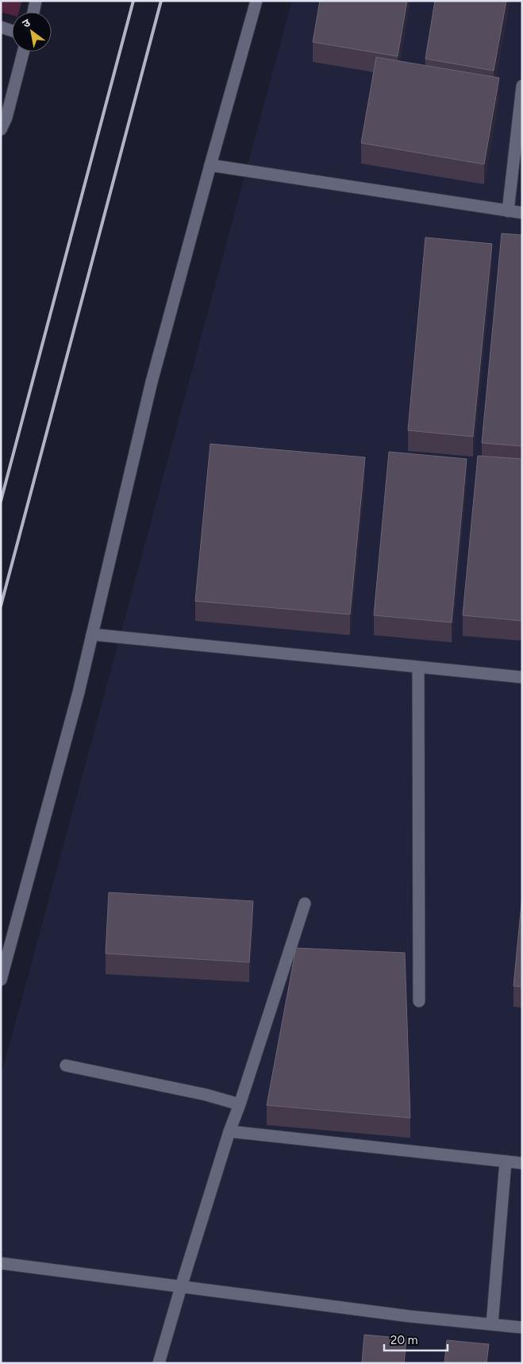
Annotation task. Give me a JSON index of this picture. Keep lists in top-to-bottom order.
{
  "scale_bar": "20 m",
  "north": "top left"
}
